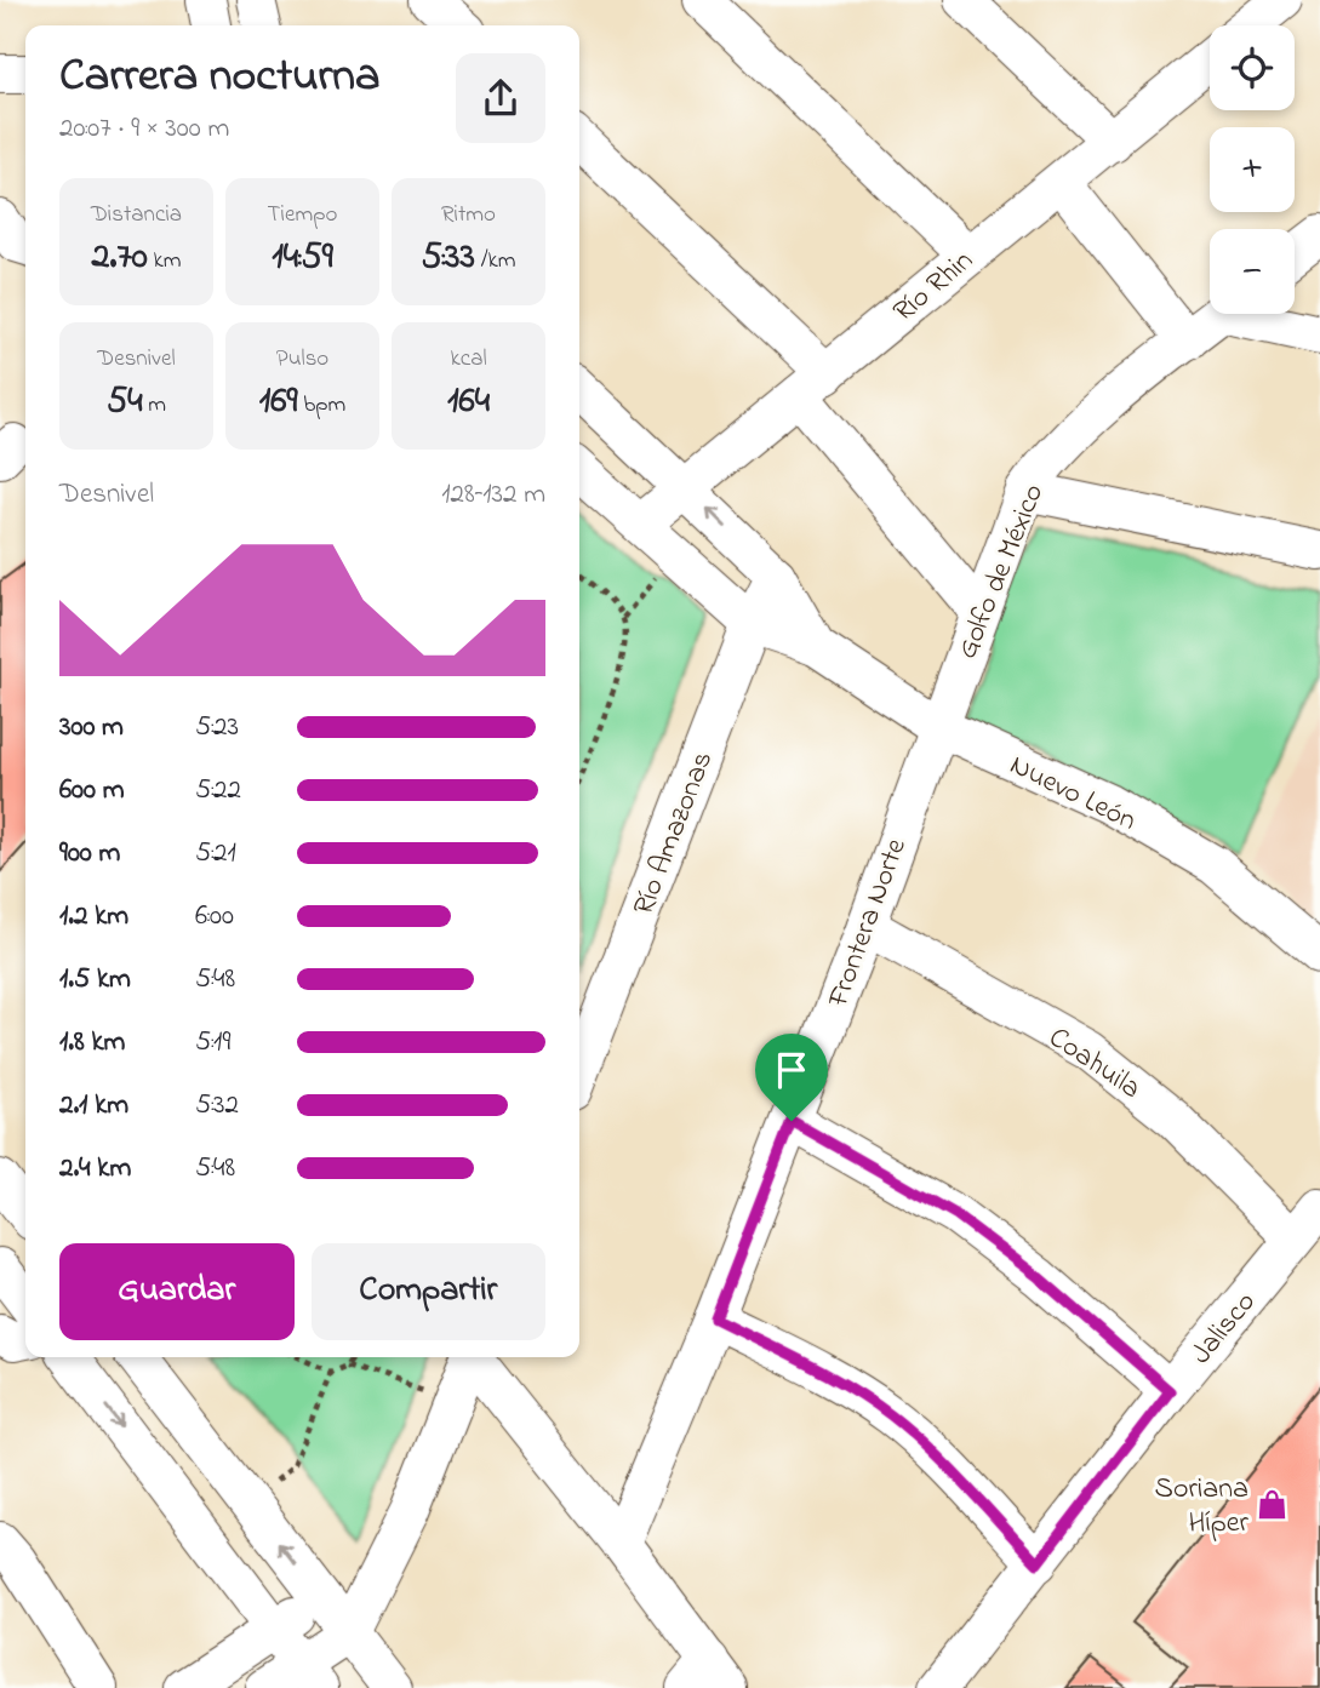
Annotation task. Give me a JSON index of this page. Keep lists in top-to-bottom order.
{
  "streets": {
    "street": [
      "Río Rhin",
      "Golfo de México",
      "Nuevo León",
      "Río Amazonas",
      "Frontera Norte",
      "Coahuila",
      "Jalisco"
    ]
  },
  "crossings": [
    ["Río Rhin", "Nuevo León"],
    ["Golfo de México", "Nuevo León"],
    ["Golfo de México", "Frontera Norte"],
    ["Nuevo León", "Río Amazonas"],
    ["Nuevo León", "Frontera Norte"],
    ["Frontera Norte", "Coahuila"],
    ["Coahuila", "Jalisco"]
  ],
  "places": {
    "shop": ["Soriana Híper"]
  },
  "page": {
    "map_buttons": ["+", "−"],
    "heading": ["Carrera nocturna", "20:07 · 9 × 300 m"],
    "stats": [
      ["Distancia", "2.70 km"],
      ["Tiempo", "14:59"],
      ["Ritmo", "5:33 /km"],
      ["Desnivel", "54 m"],
      ["Pulso", "169 bpm"],
      ["kcal", "164"]
    ],
    "chart": ["Desnivel", "128–132 m"],
    "list": [
      {
        "name": "300 m",
        "note": "5:23"
      },
      {
        "name": "600 m",
        "note": "5:22"
      },
      {
        "name": "900 m",
        "note": "5:21"
      },
      {
        "name": "1.2 km",
        "note": "6:00"
      },
      {
        "name": "1.5 km",
        "note": "5:48"
      },
      {
        "name": "1.8 km",
        "note": "5:19"
      },
      {
        "name": "2.1 km",
        "note": "5:32"
      },
      {
        "name": "2.4 km",
        "note": "5:48"
      }
    ],
    "buttons": ["Guardar", "Compartir"]
  }
}
